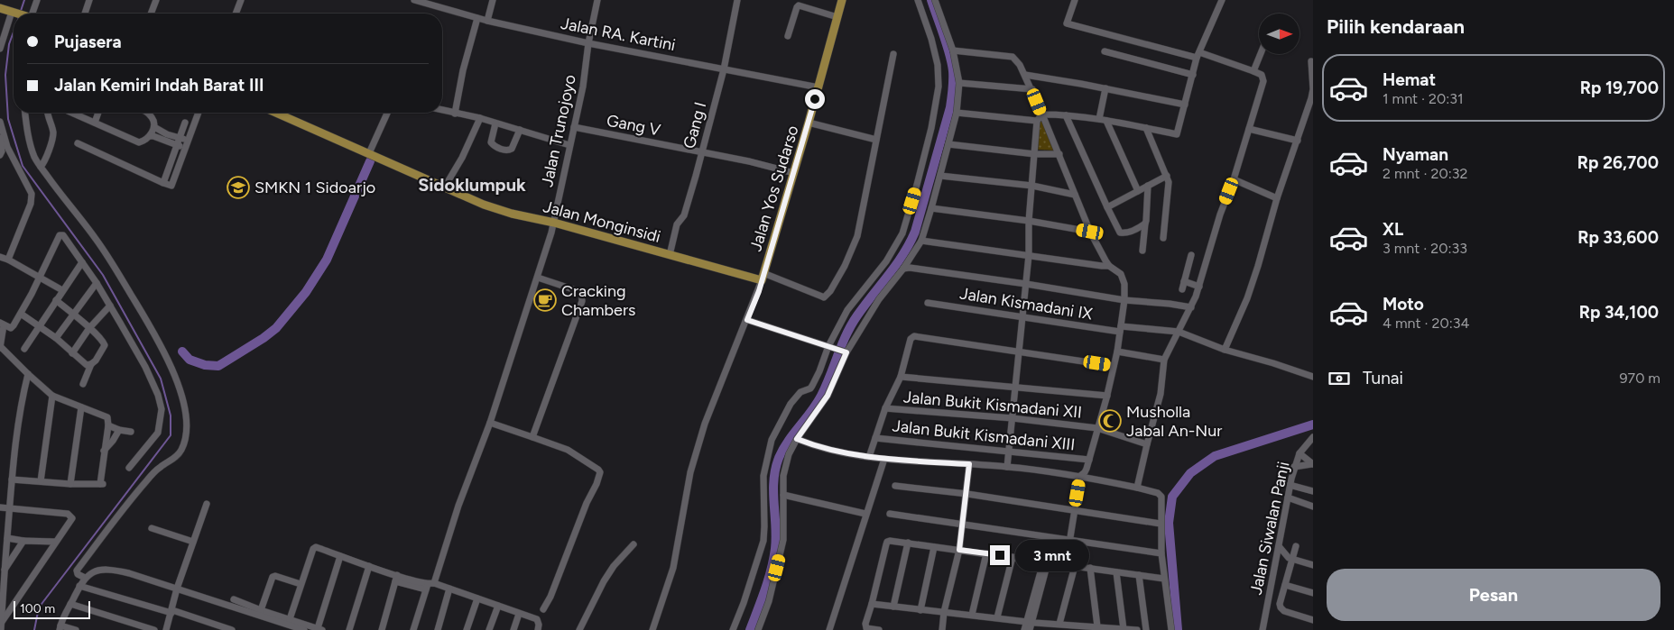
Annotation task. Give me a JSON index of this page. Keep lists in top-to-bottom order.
{
  "streets": {
    "main road": ["Jalan Yos Sudarso", "Jalan Monginsidi"],
    "street": [
      "Jalan RA. Kartini",
      "Gang V",
      "Gang I",
      "Jalan Trunojoyo",
      "Jalan Kismadani IX",
      "Jalan Bukit Kismadani XII",
      "Jalan Bukit Kismadani XIII",
      "Jalan Siwalan Panji"
    ]
  },
  "crossings": [
    ["Jalan RA. Kartini", "Gang I"],
    ["Jalan RA. Kartini", "Jalan Trunojoyo"],
    ["Jalan RA. Kartini", "Jalan Yos Sudarso"],
    ["Gang V", "Gang I"],
    ["Gang V", "Jalan Trunojoyo"],
    ["Gang V", "Jalan Yos Sudarso"],
    ["Gang I", "Jalan Monginsidi"],
    ["Jalan Trunojoyo", "Jalan Monginsidi"],
    ["Jalan Yos Sudarso", "Jalan Monginsidi"]
  ],
  "districts": ["Sidoklumpuk"],
  "places": {
    "school or university": ["SMKN 1 Sidoarjo"],
    "cafe": ["Cracking Chambers"],
    "mosque": ["Musholla Jabal An-Nur"]
  },
  "scale_bar": "100 m",
  "north": "right",
  "page": {
    "heading": "Pilih kendaraan",
    "banner": ["Pujasera", "Jalan Kemiri Indah Barat III"],
    "list": [
      {
        "name": "Hemat",
        "note": "1 mnt · 20:31",
        "value": "Rp 19,700"
      },
      {
        "name": "Nyaman",
        "note": "2 mnt · 20:32",
        "value": "Rp 26,700"
      },
      {
        "name": "XL",
        "note": "3 mnt · 20:33",
        "value": "Rp 33,600"
      },
      {
        "name": "Moto",
        "note": "4 mnt · 20:34",
        "value": "Rp 34,100"
      }
    ],
    "pay": ["Tunai", "970 m"],
    "bubble": "3 mnt",
    "buttons": "Pesan",
    "scale": "100 m"
  }
}
